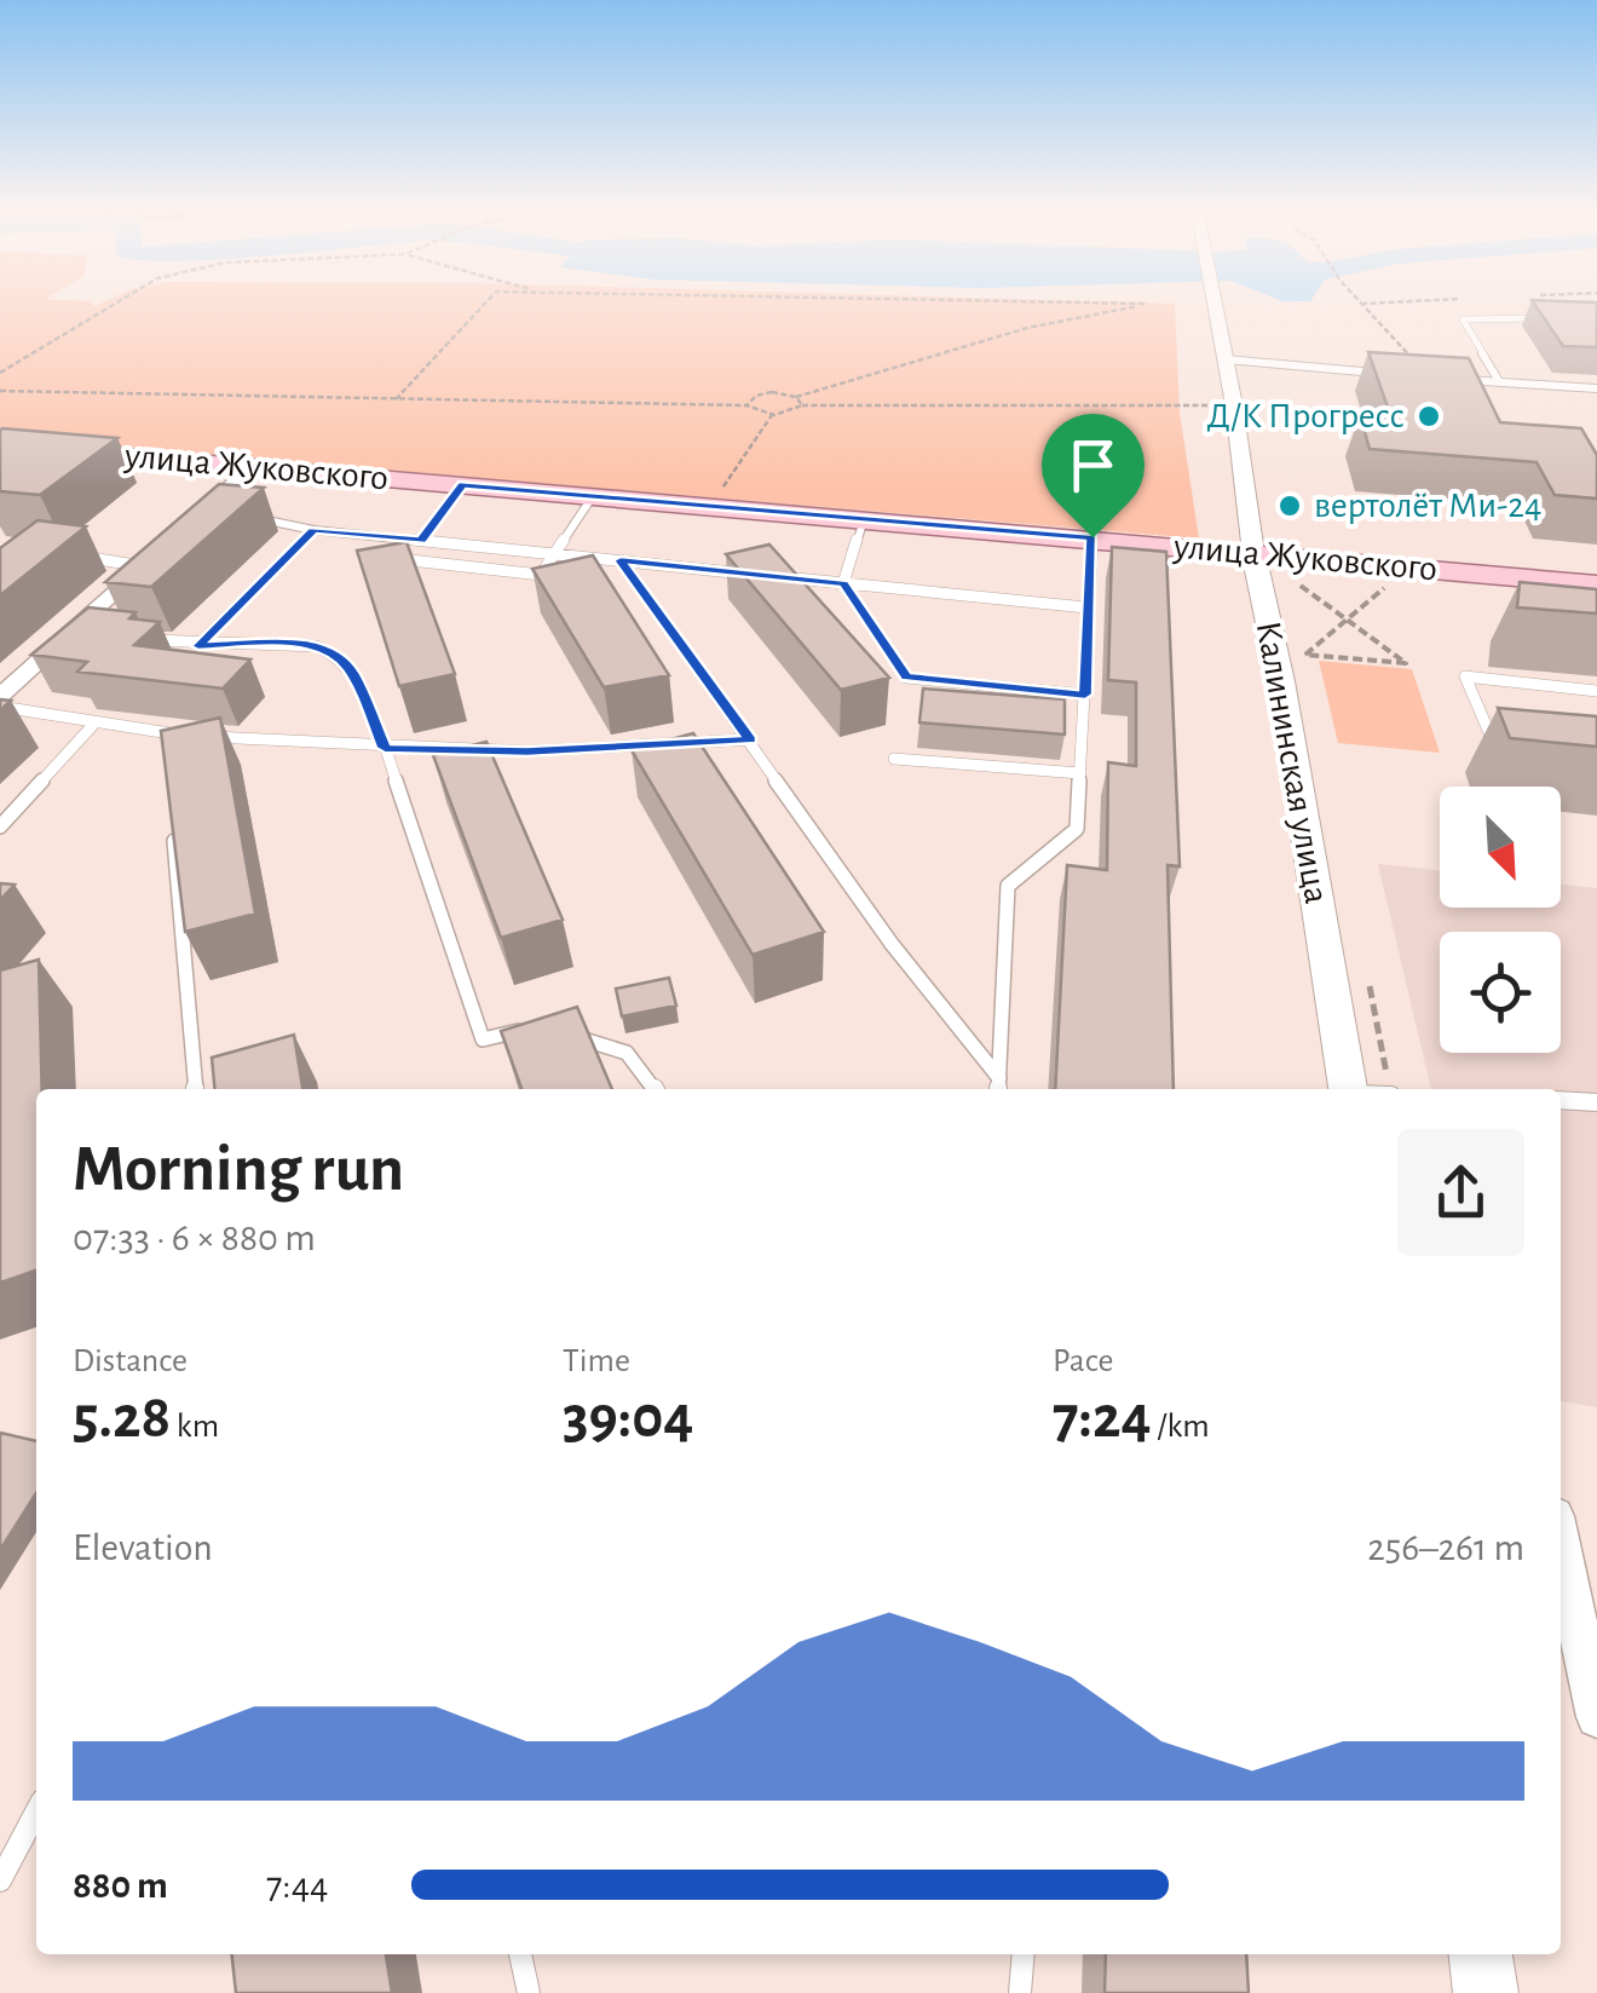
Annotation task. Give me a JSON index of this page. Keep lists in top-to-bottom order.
{
  "streets": {
    "main road": ["улица Жуковского", "Калининская улица"]
  },
  "crossings": [
    ["улица Жуковского", "Калининская улица"]
  ],
  "places": ["Д/К Прогресс", "вертолёт Ми-24"],
  "north": "bottom right",
  "page": {
    "heading": ["Morning run", "07:33 · 6 × 880 m"],
    "stats": [
      ["Distance", "5.28 km"],
      ["Time", "39:04"],
      ["Pace", "7:24 /km"]
    ],
    "chart": ["Elevation", "256–261 m"],
    "list": [
      {
        "name": "880 m",
        "note": "7:44"
      }
    ]
  }
}
